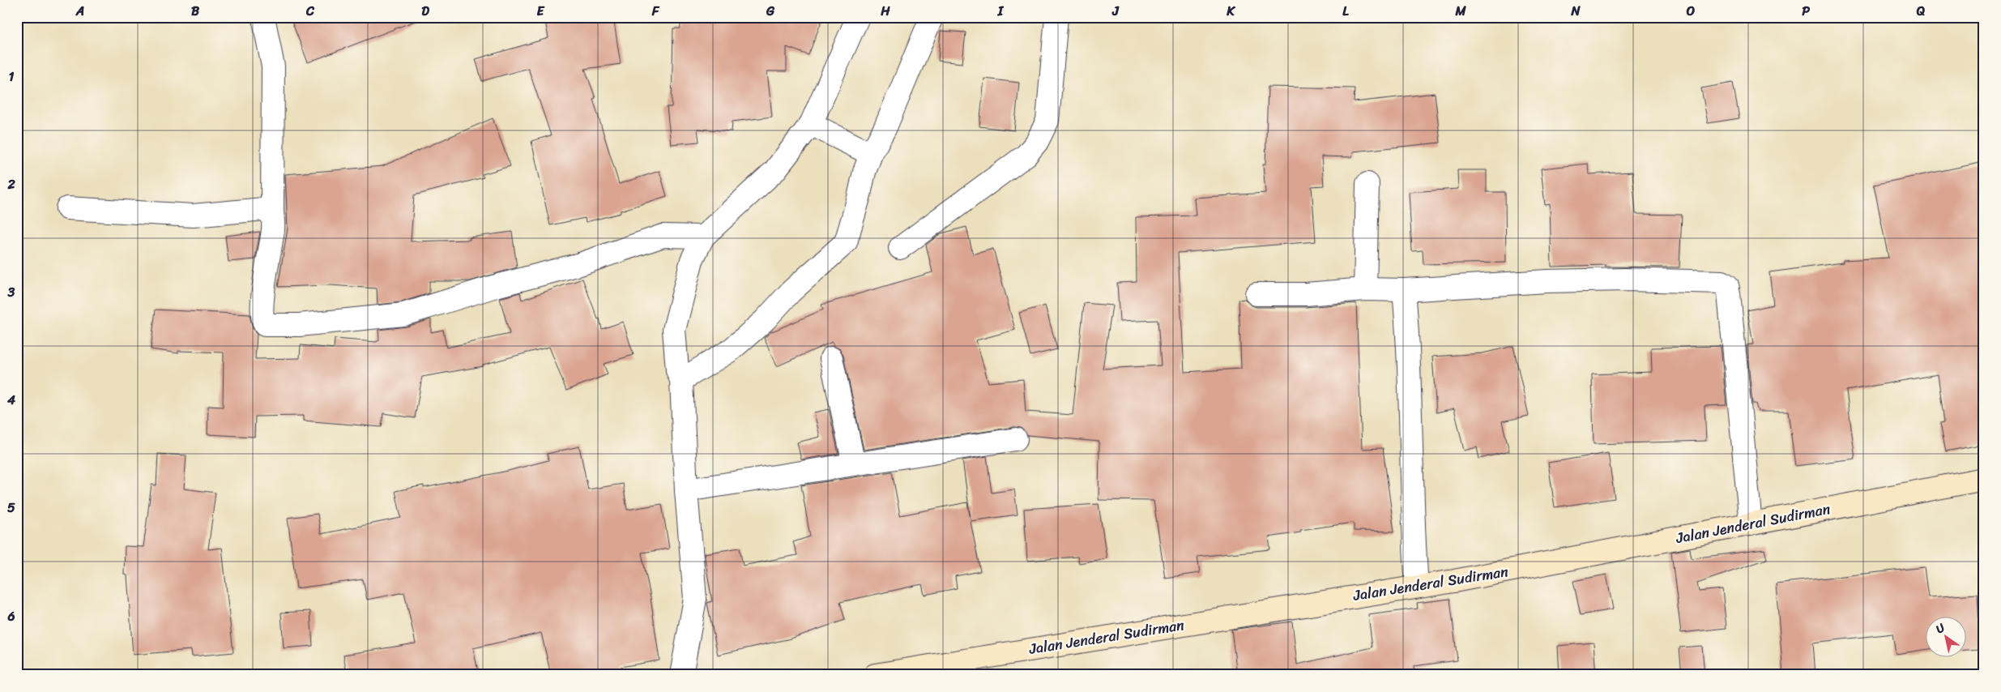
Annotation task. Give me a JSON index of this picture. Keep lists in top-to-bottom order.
{
  "streets": {
    "main road": ["Jalan Jenderal Sudirman"]
  },
  "north": "top left",
  "grid": {
    "columns": [
      "A",
      "B",
      "C",
      "D",
      "E",
      "F",
      "G",
      "H",
      "I",
      "J",
      "K",
      "L",
      "M",
      "N",
      "O",
      "P",
      "Q"
    ],
    "rows": [
      "1",
      "2",
      "3",
      "4",
      "5",
      "6"
    ]
  }
}
